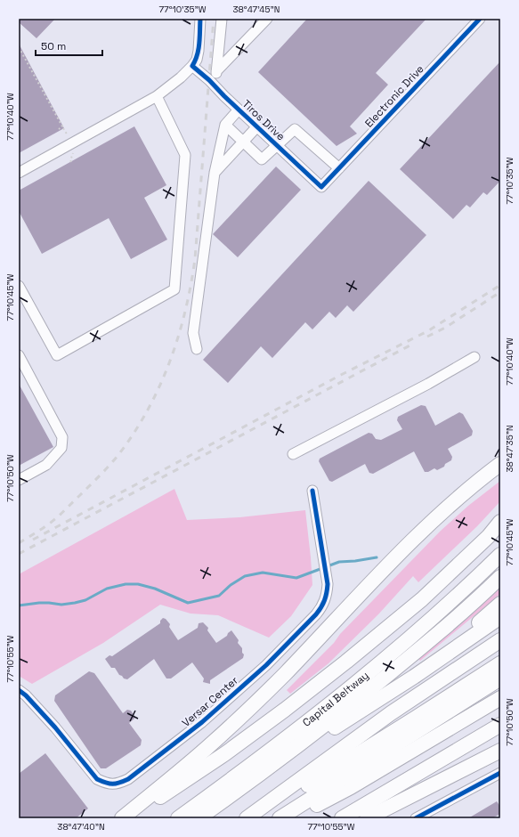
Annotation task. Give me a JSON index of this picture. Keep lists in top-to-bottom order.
{
  "streets": {
    "highway": ["Capital Beltway"],
    "street": ["Electronic Drive", "Tiros Drive", "Versar Center"]
  },
  "crossings": [
    ["Electronic Drive", "Tiros Drive"]
  ],
  "scale_bar": "50 m",
  "coordinates": [
    "77°10'35\"W",
    "38°47'45\"N",
    "77°10'40\"W",
    "77°10'45\"W",
    "38°47'35\"N",
    "77°10'50\"W",
    "77°10'55\"W",
    "38°47'40\"N"
  ]
}
